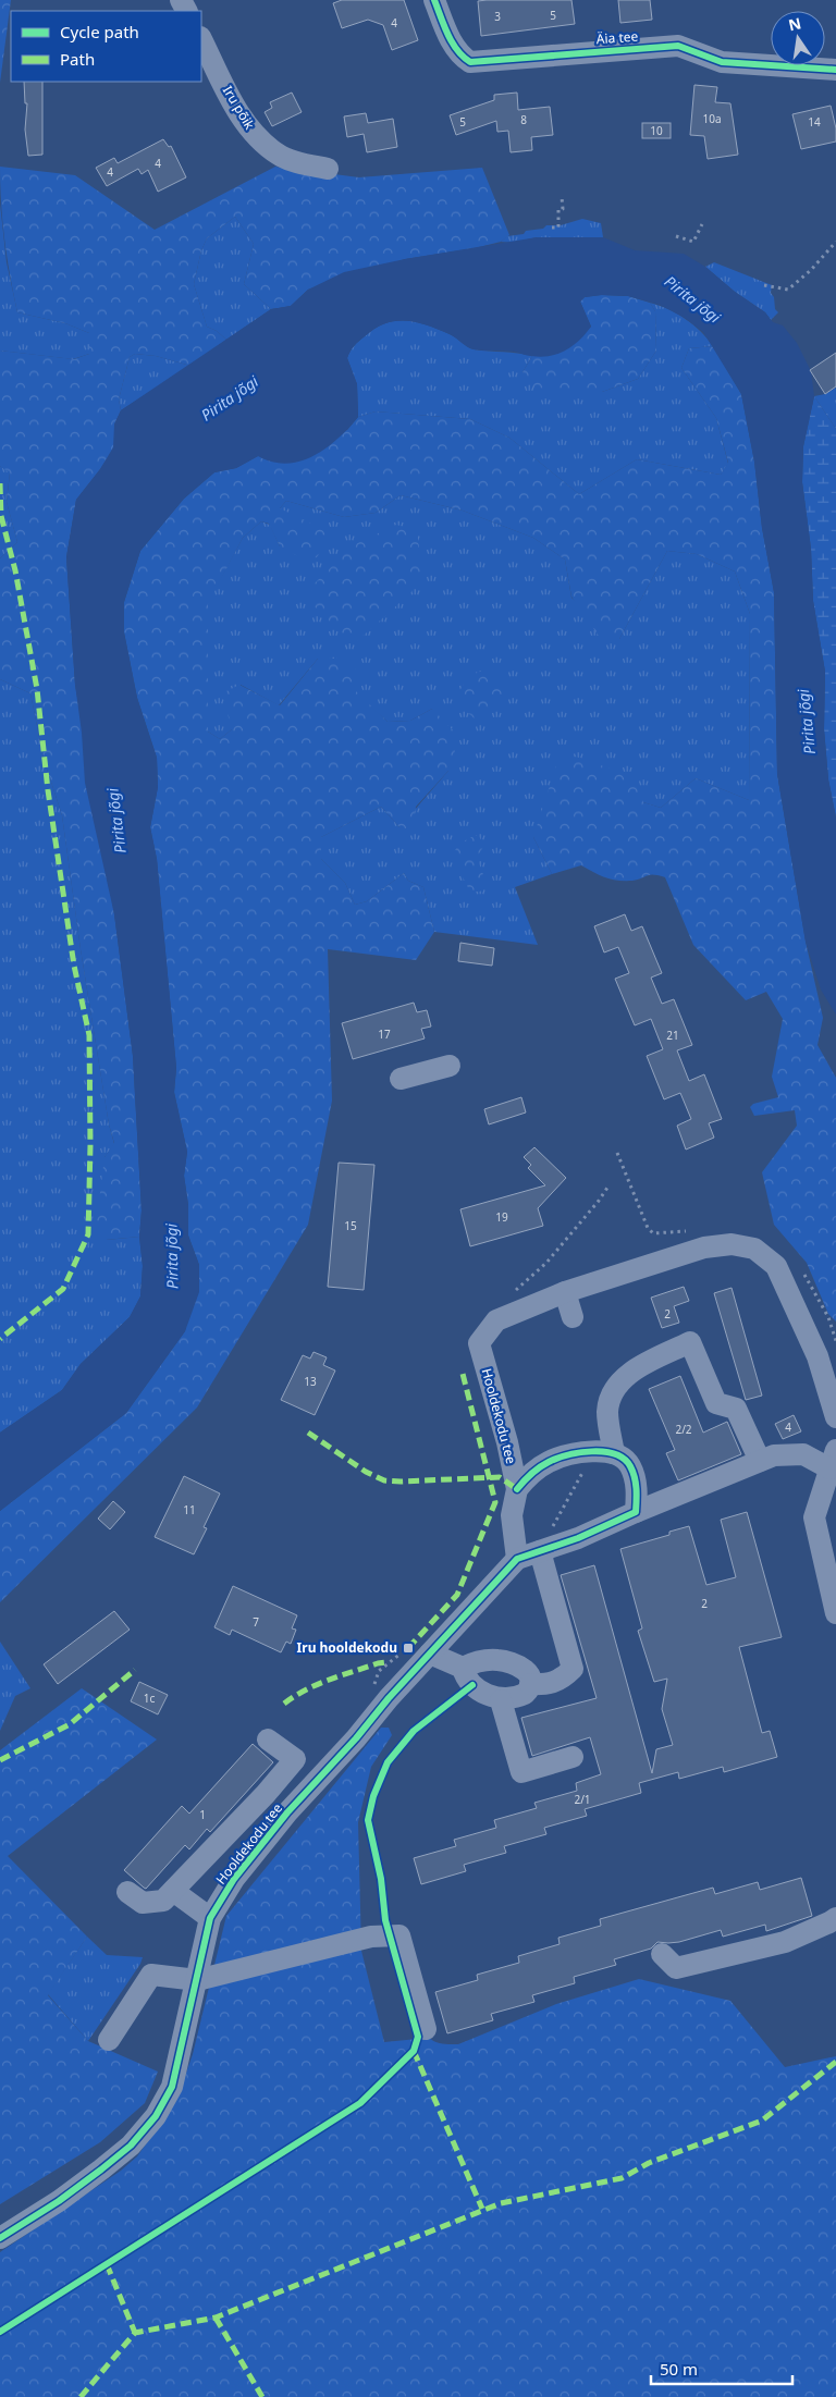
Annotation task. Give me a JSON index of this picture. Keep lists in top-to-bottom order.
{
  "streets": {
    "street": ["Äia tee", "Iru põik", "Hooldekodu tee"]
  },
  "water": ["Pirita jõgi"],
  "places": {
    "transit": ["Iru hooldekodu"]
  },
  "house_numbers": [
    "5",
    "3",
    "4",
    "10a",
    "8",
    "5",
    "14",
    "10",
    "4",
    "4",
    "17",
    "21",
    "19",
    "15",
    "2",
    "13",
    "4",
    "2/2",
    "11",
    "2",
    "7",
    "1c",
    "2/1",
    "1"
  ],
  "legend": ["Cycle path", "Path"],
  "scale_bar": "50 m",
  "north": "top"
}
